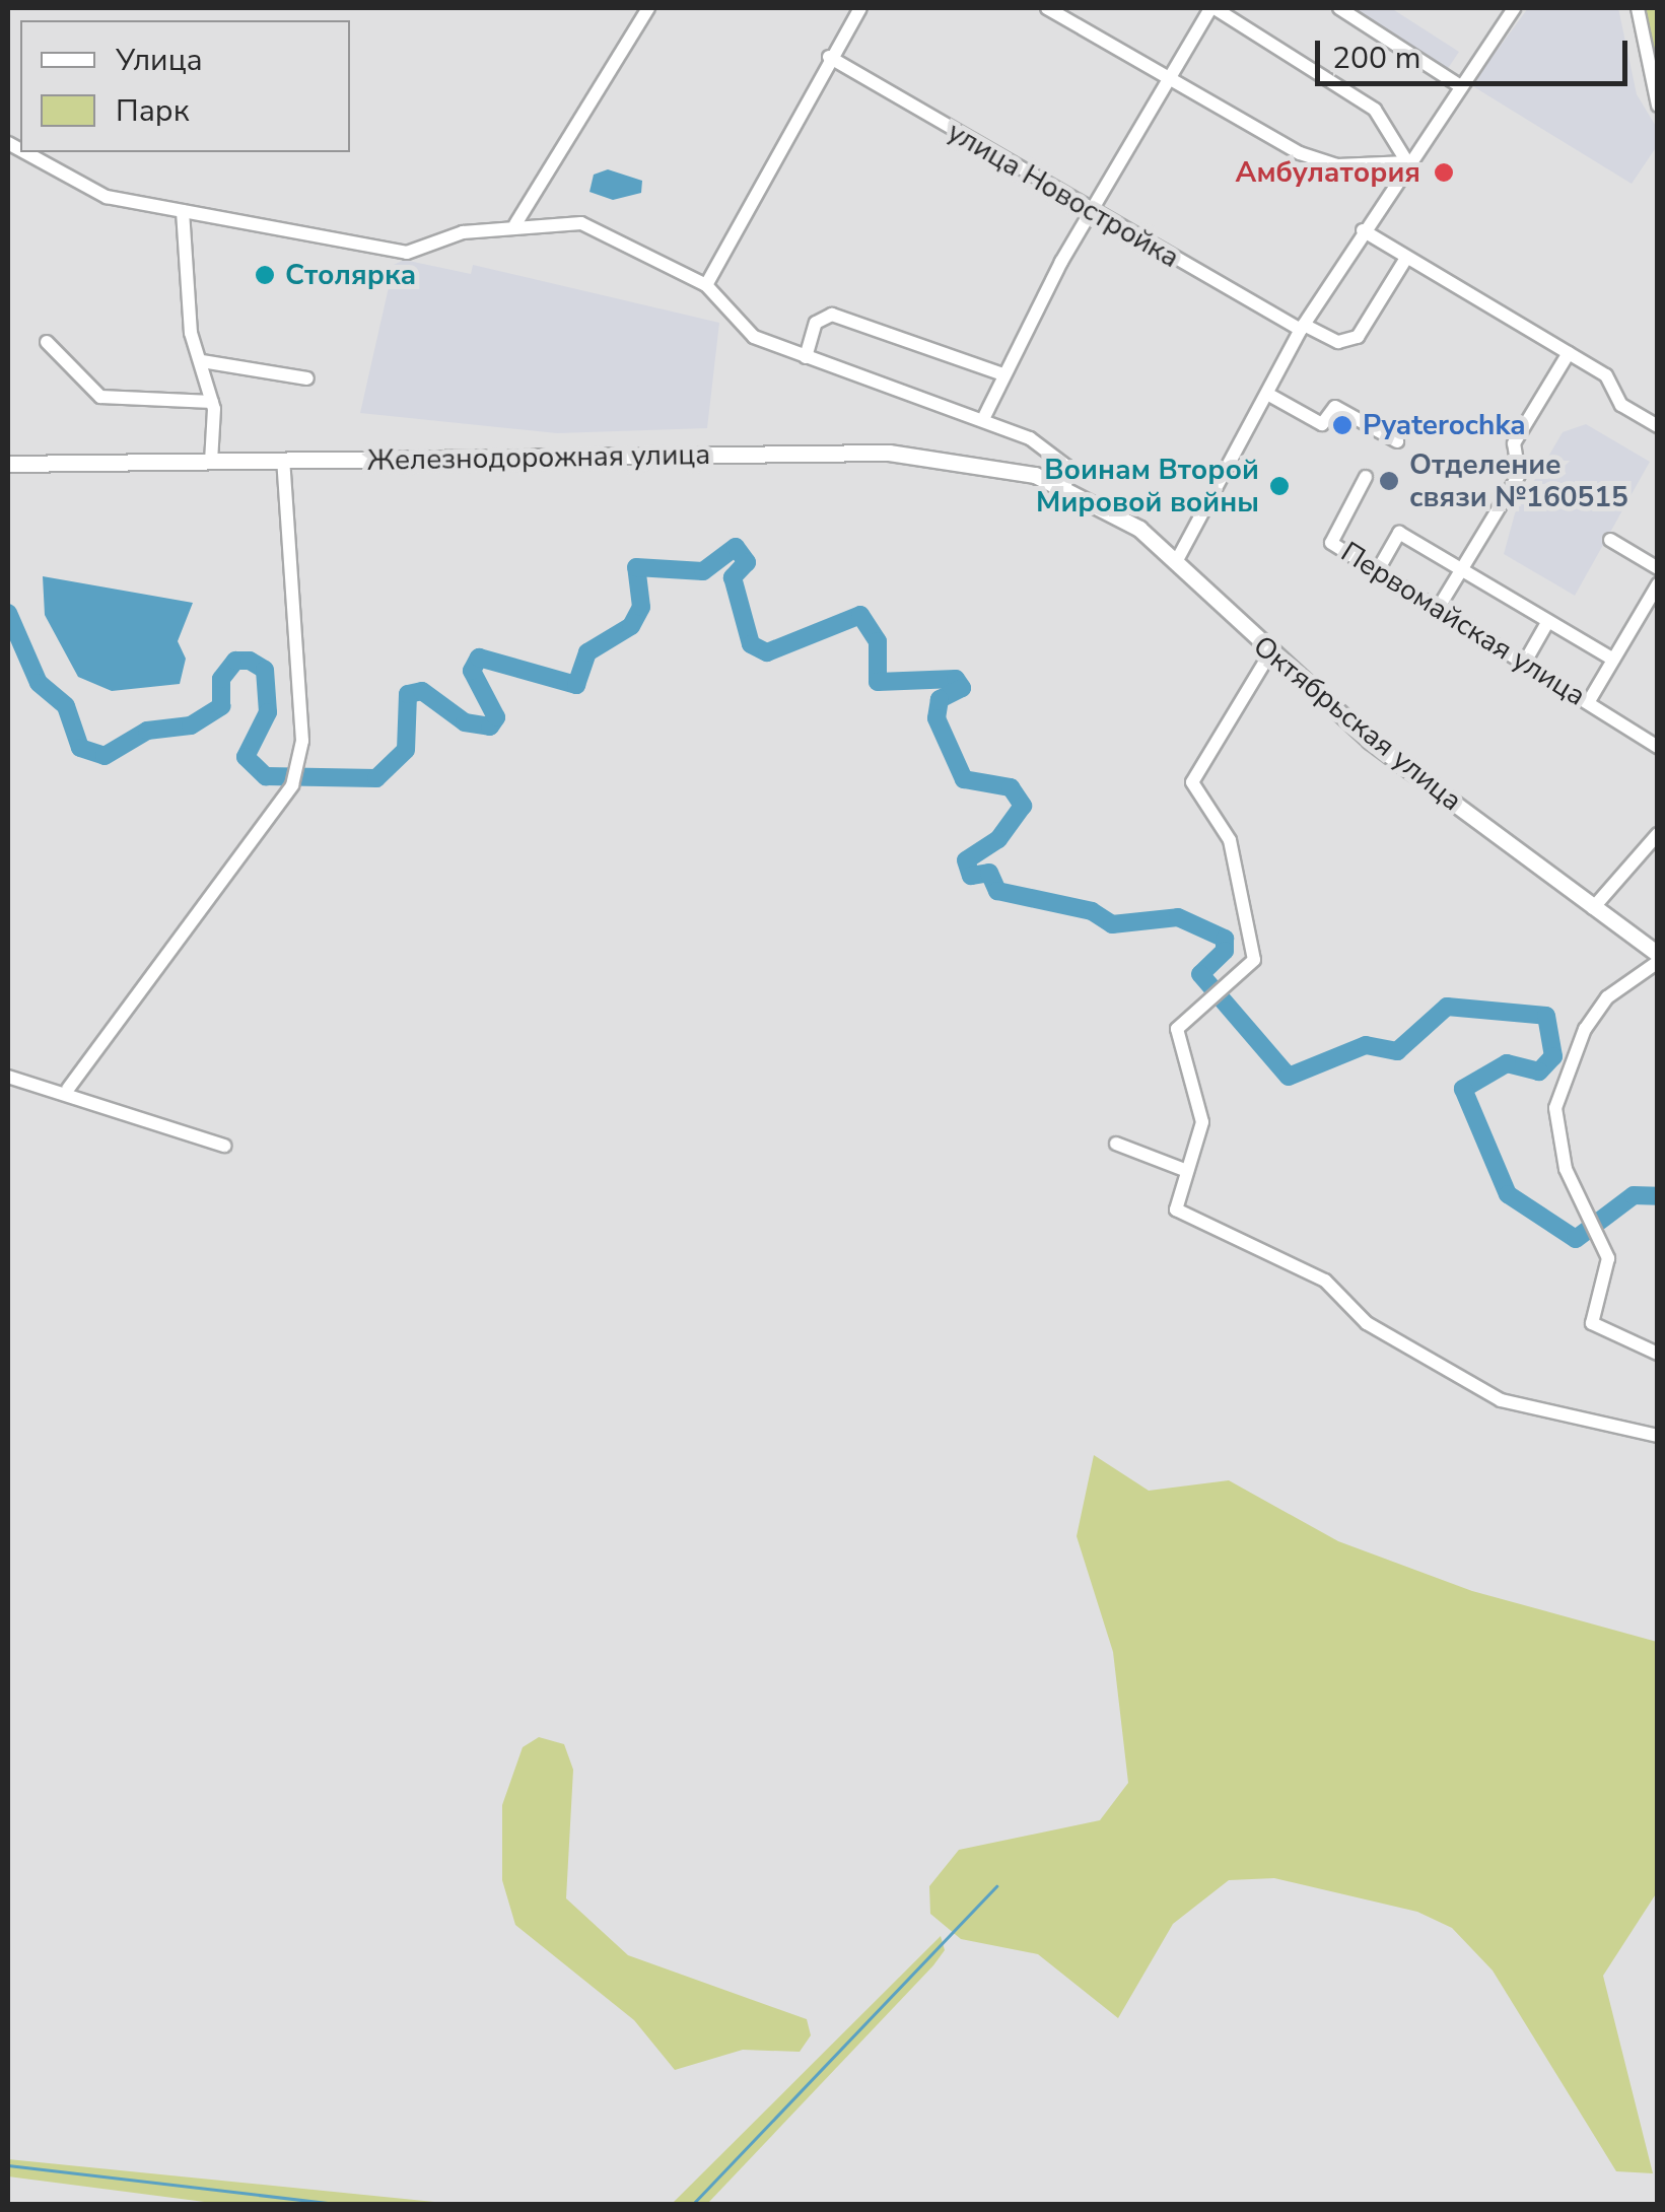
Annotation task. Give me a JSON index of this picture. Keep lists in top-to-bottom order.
{
  "streets": {
    "street": [
      "улица Новостройка",
      "Железнодорожная улица",
      "Первомайская улица",
      "Октябрьская улица"
    ]
  },
  "crossings": [
    ["Железнодорожная улица", "Октябрьская улица"]
  ],
  "places": [
    "Амбулатория",
    "Столярка",
    "Pyaterochka",
    "Отделение связи №160515",
    "Воинам Второй Мировой войны"
  ],
  "legend": ["Улица", "Парк"],
  "scale_bar": "200 m"
}
